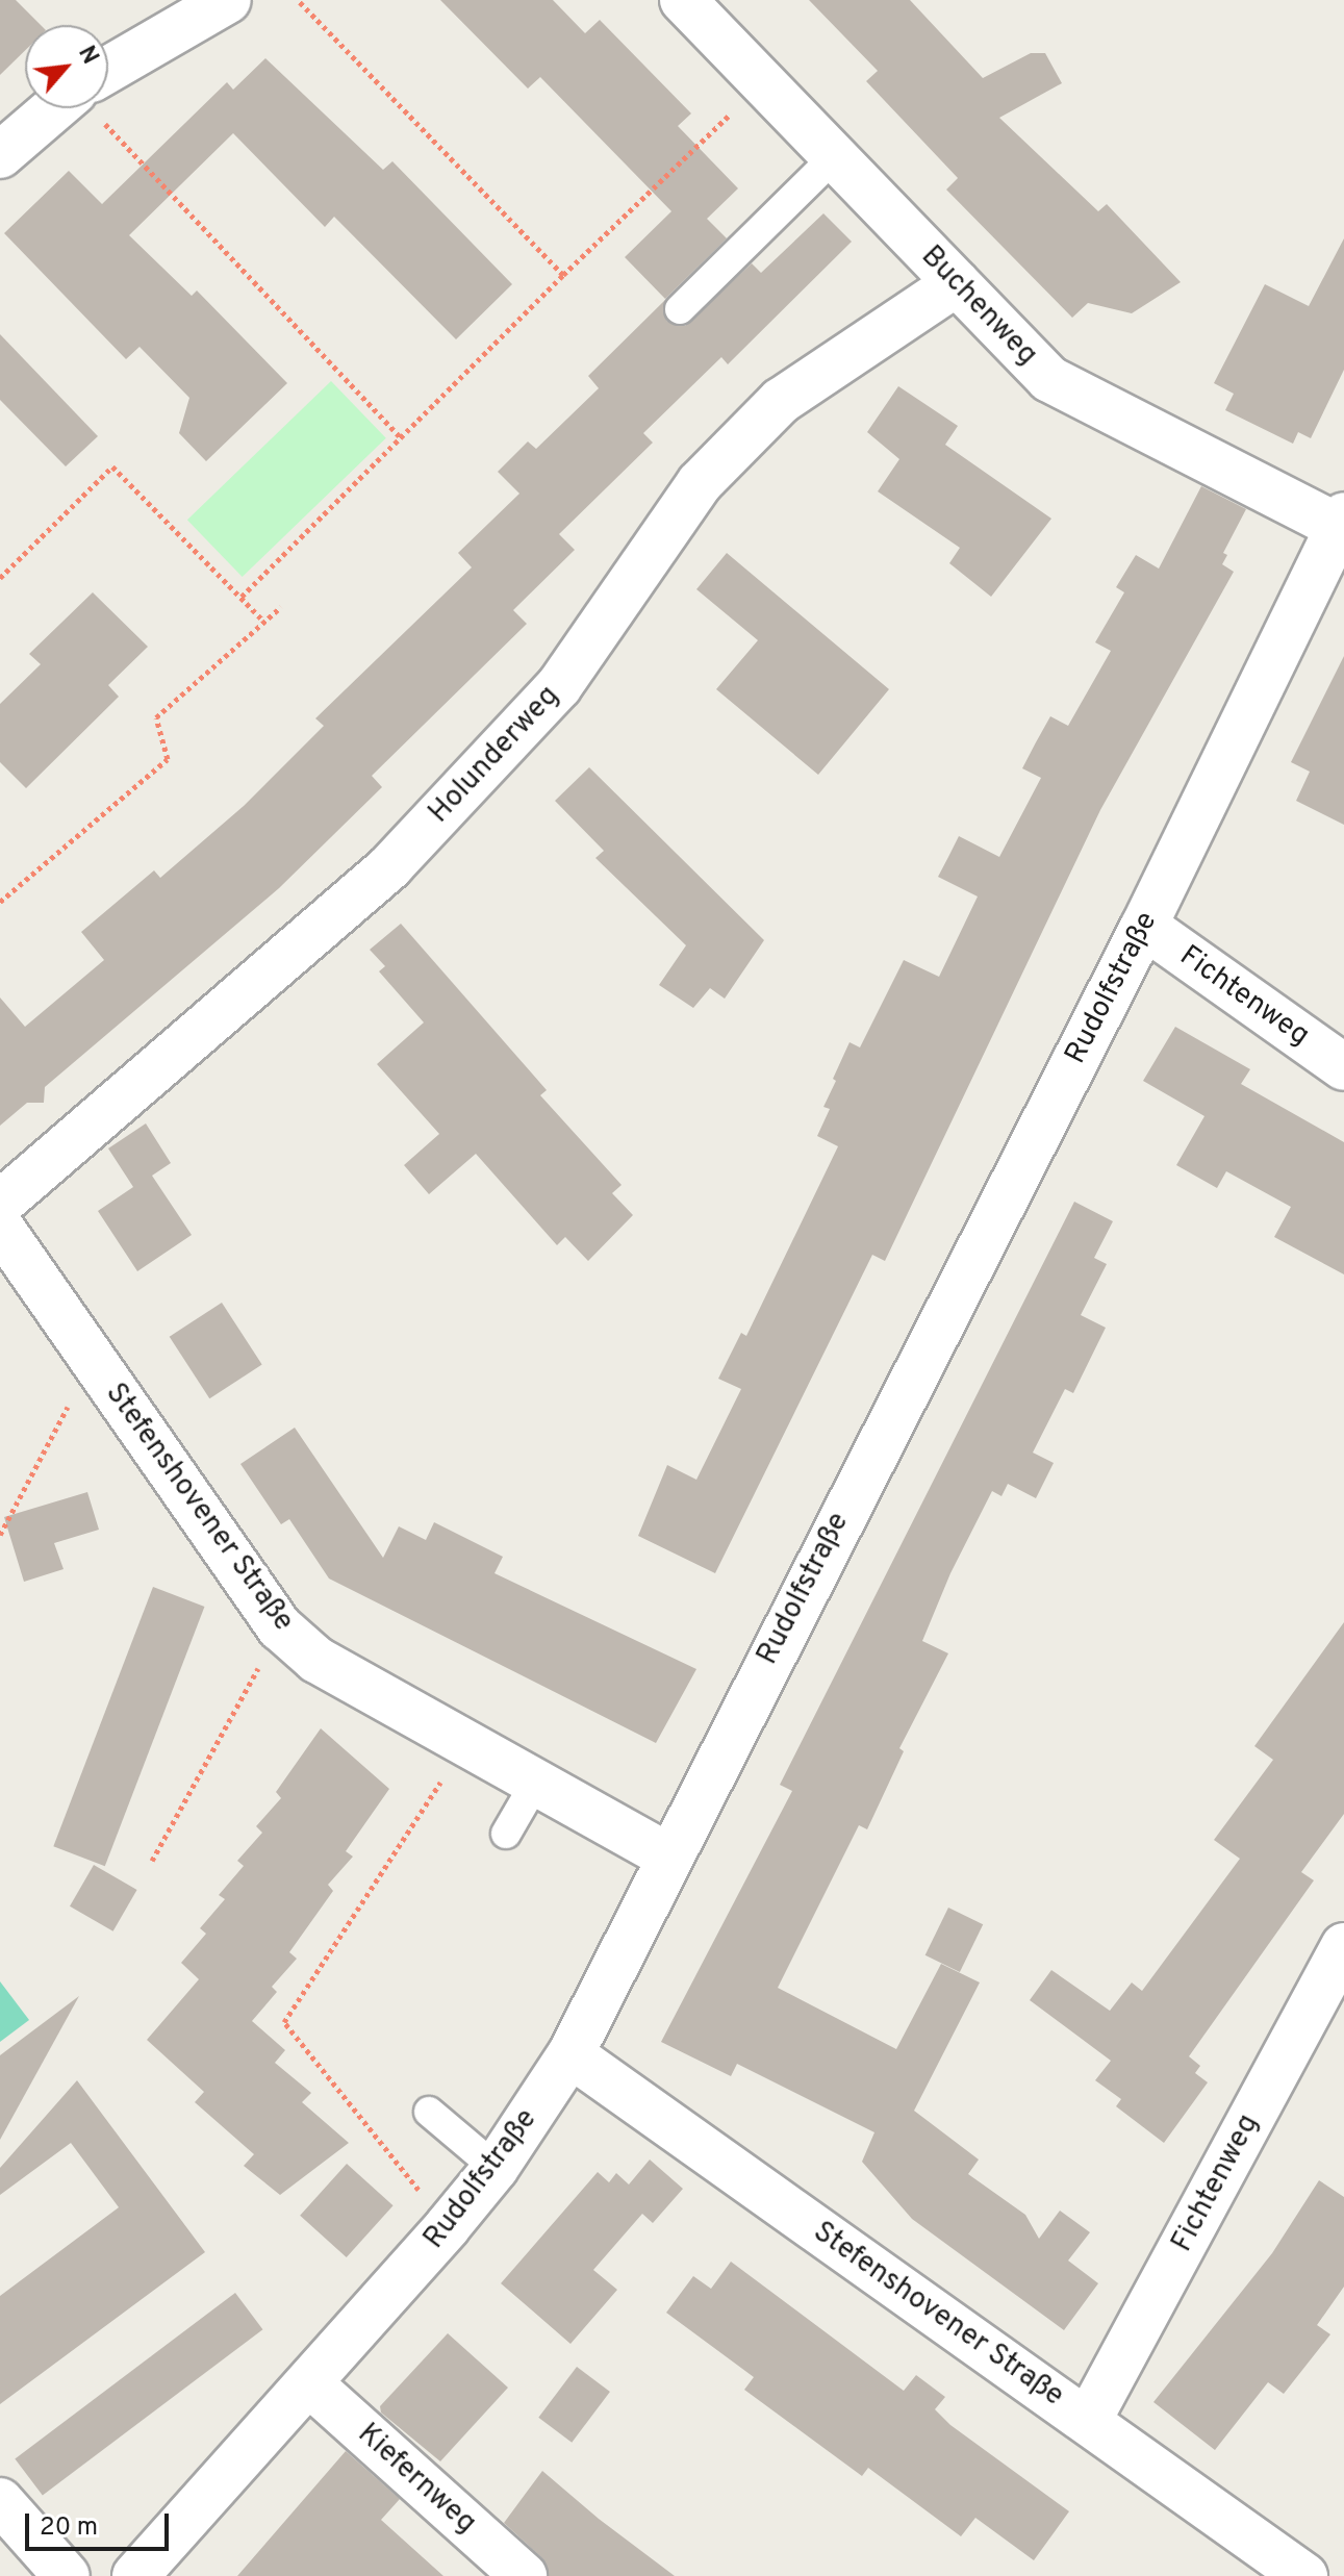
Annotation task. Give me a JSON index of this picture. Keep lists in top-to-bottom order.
{
  "streets": {
    "street": [
      "Buchenweg",
      "Holunderweg",
      "Rudolfstraße",
      "Fichtenweg",
      "Stefenshovener Straße",
      "Kiefernweg"
    ]
  },
  "crossings": [
    ["Buchenweg", "Holunderweg"],
    ["Buchenweg", "Rudolfstraße"],
    ["Rudolfstraße", "Fichtenweg"],
    ["Rudolfstraße", "Stefenshovener Straße"],
    ["Rudolfstraße", "Kiefernweg"],
    ["Fichtenweg", "Stefenshovener Straße"]
  ],
  "scale_bar": "20 m",
  "north": "top right"
}
